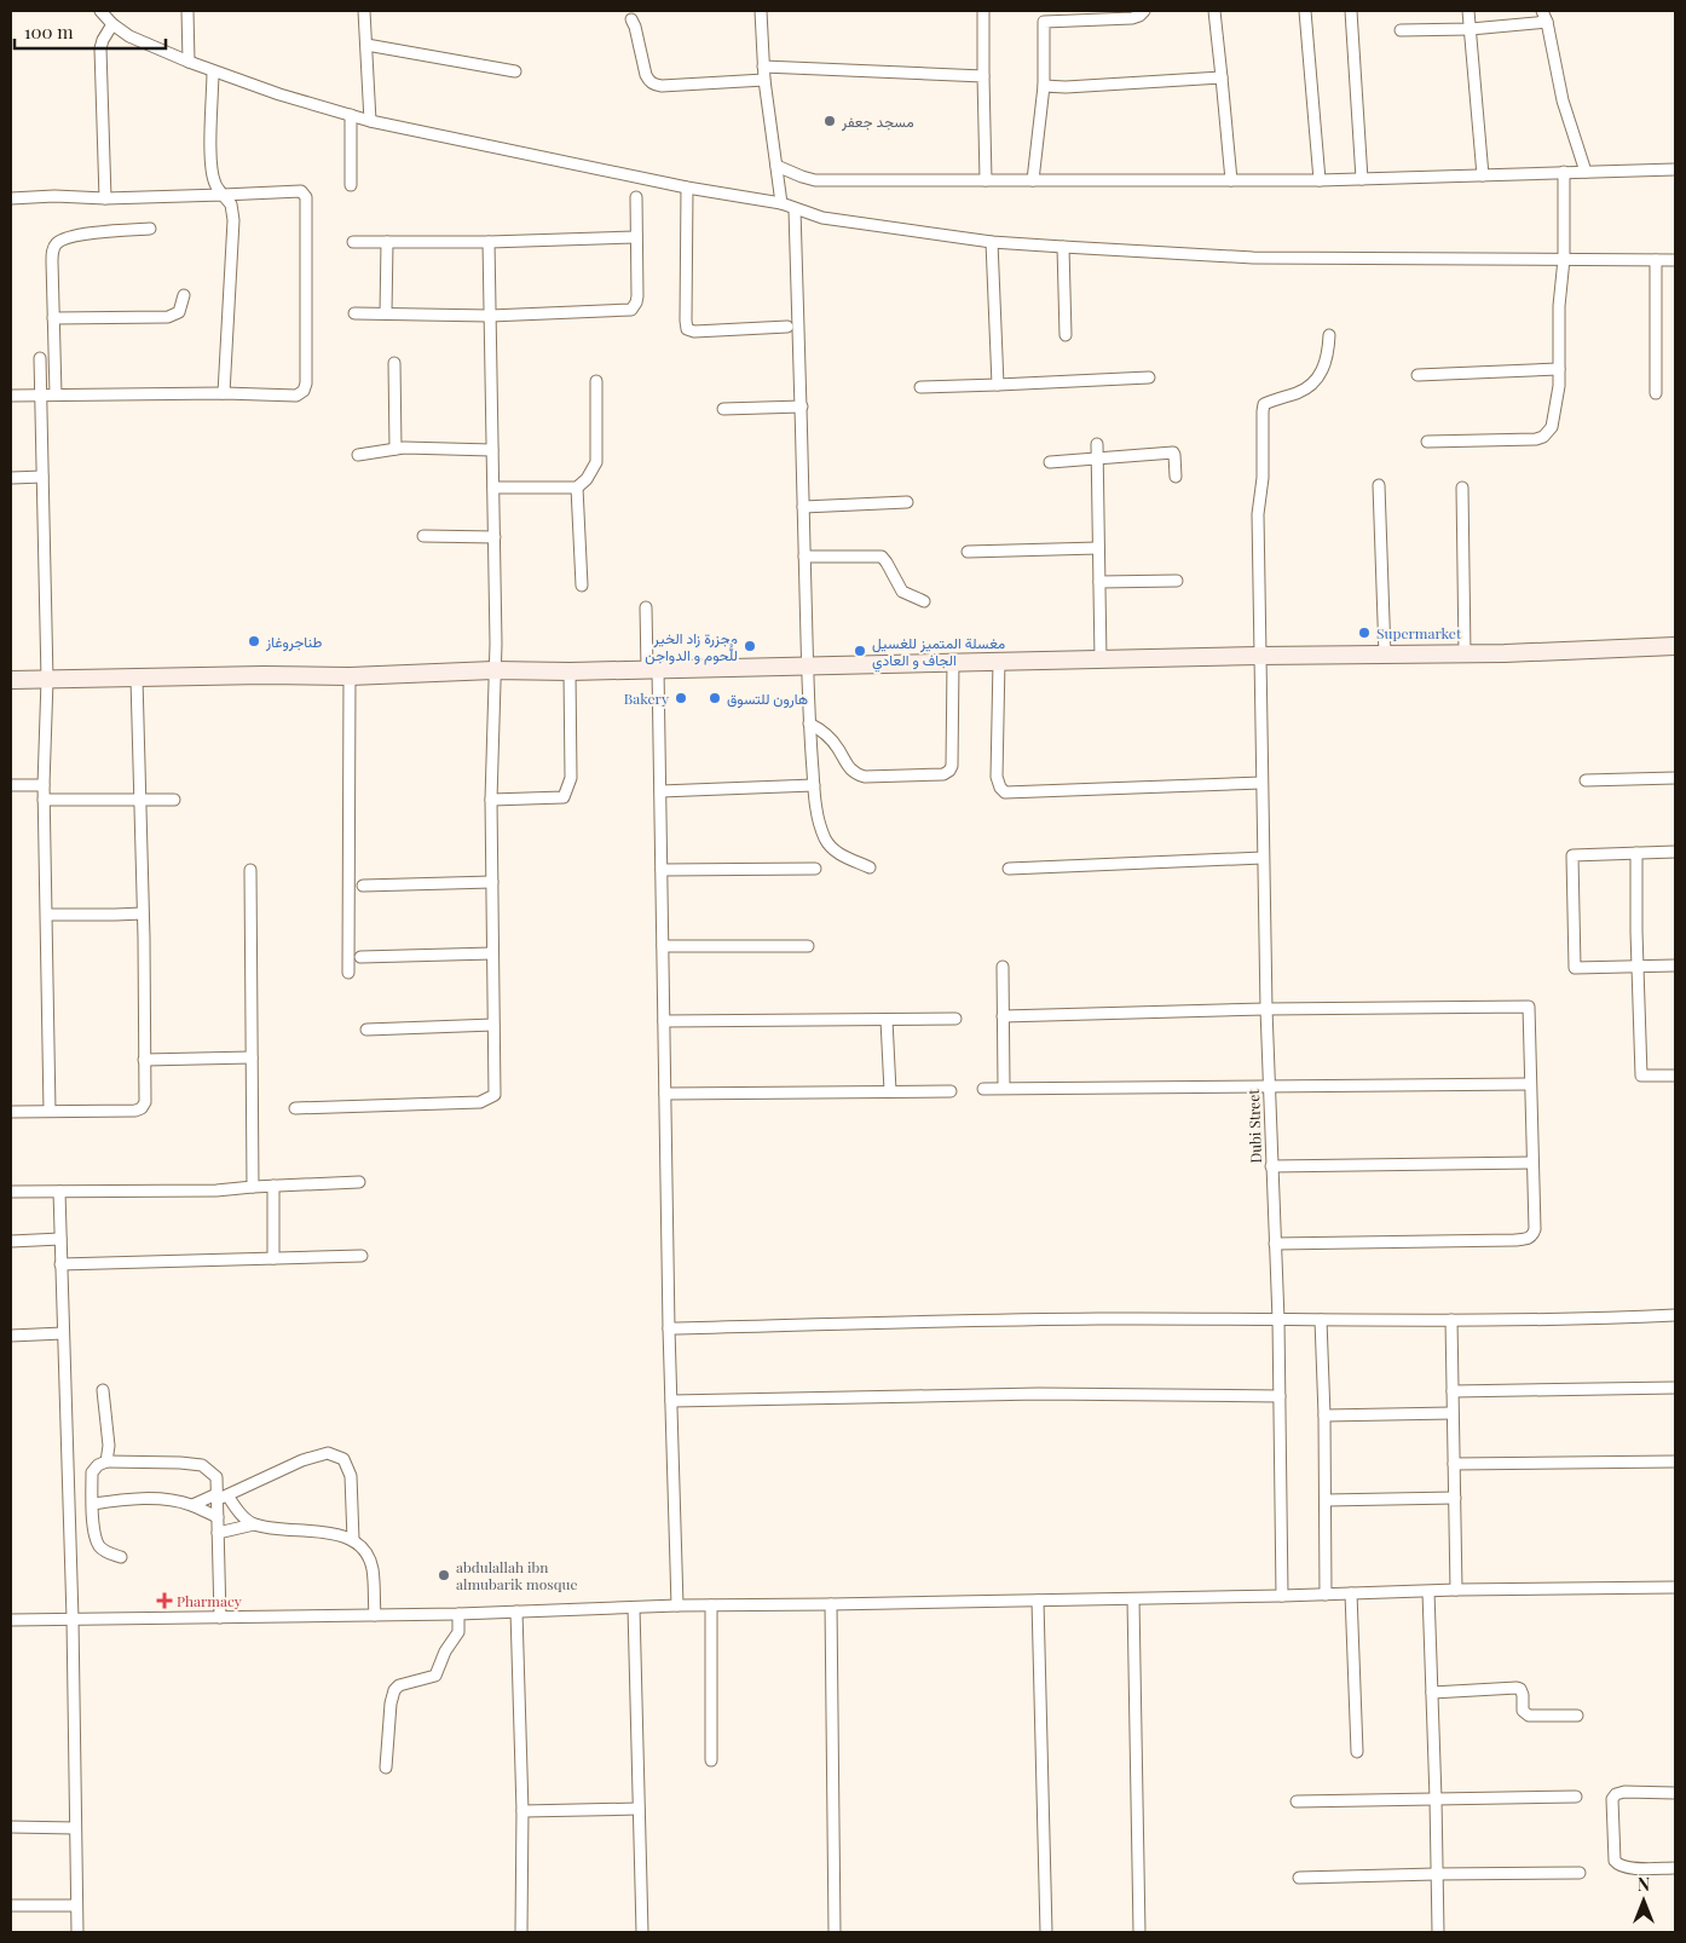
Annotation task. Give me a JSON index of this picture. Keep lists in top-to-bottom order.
{
  "streets": {
    "street": ["Dubi Street"]
  },
  "places": {
    "other": [
      "مسجد جعفر",
      "Supermarket",
      "طناجروغاز",
      "مجزرة زاد الخير للُّحوم و الدواجن",
      "مغسلة المتميز للغسيل الجاف و العادي",
      "Bakery",
      "هارون للتسوق",
      "abdulallah ibn almubarik mosque"
    ],
    "health": ["Pharmacy"]
  },
  "scale_bar": "100 m",
  "north": "top"
}
